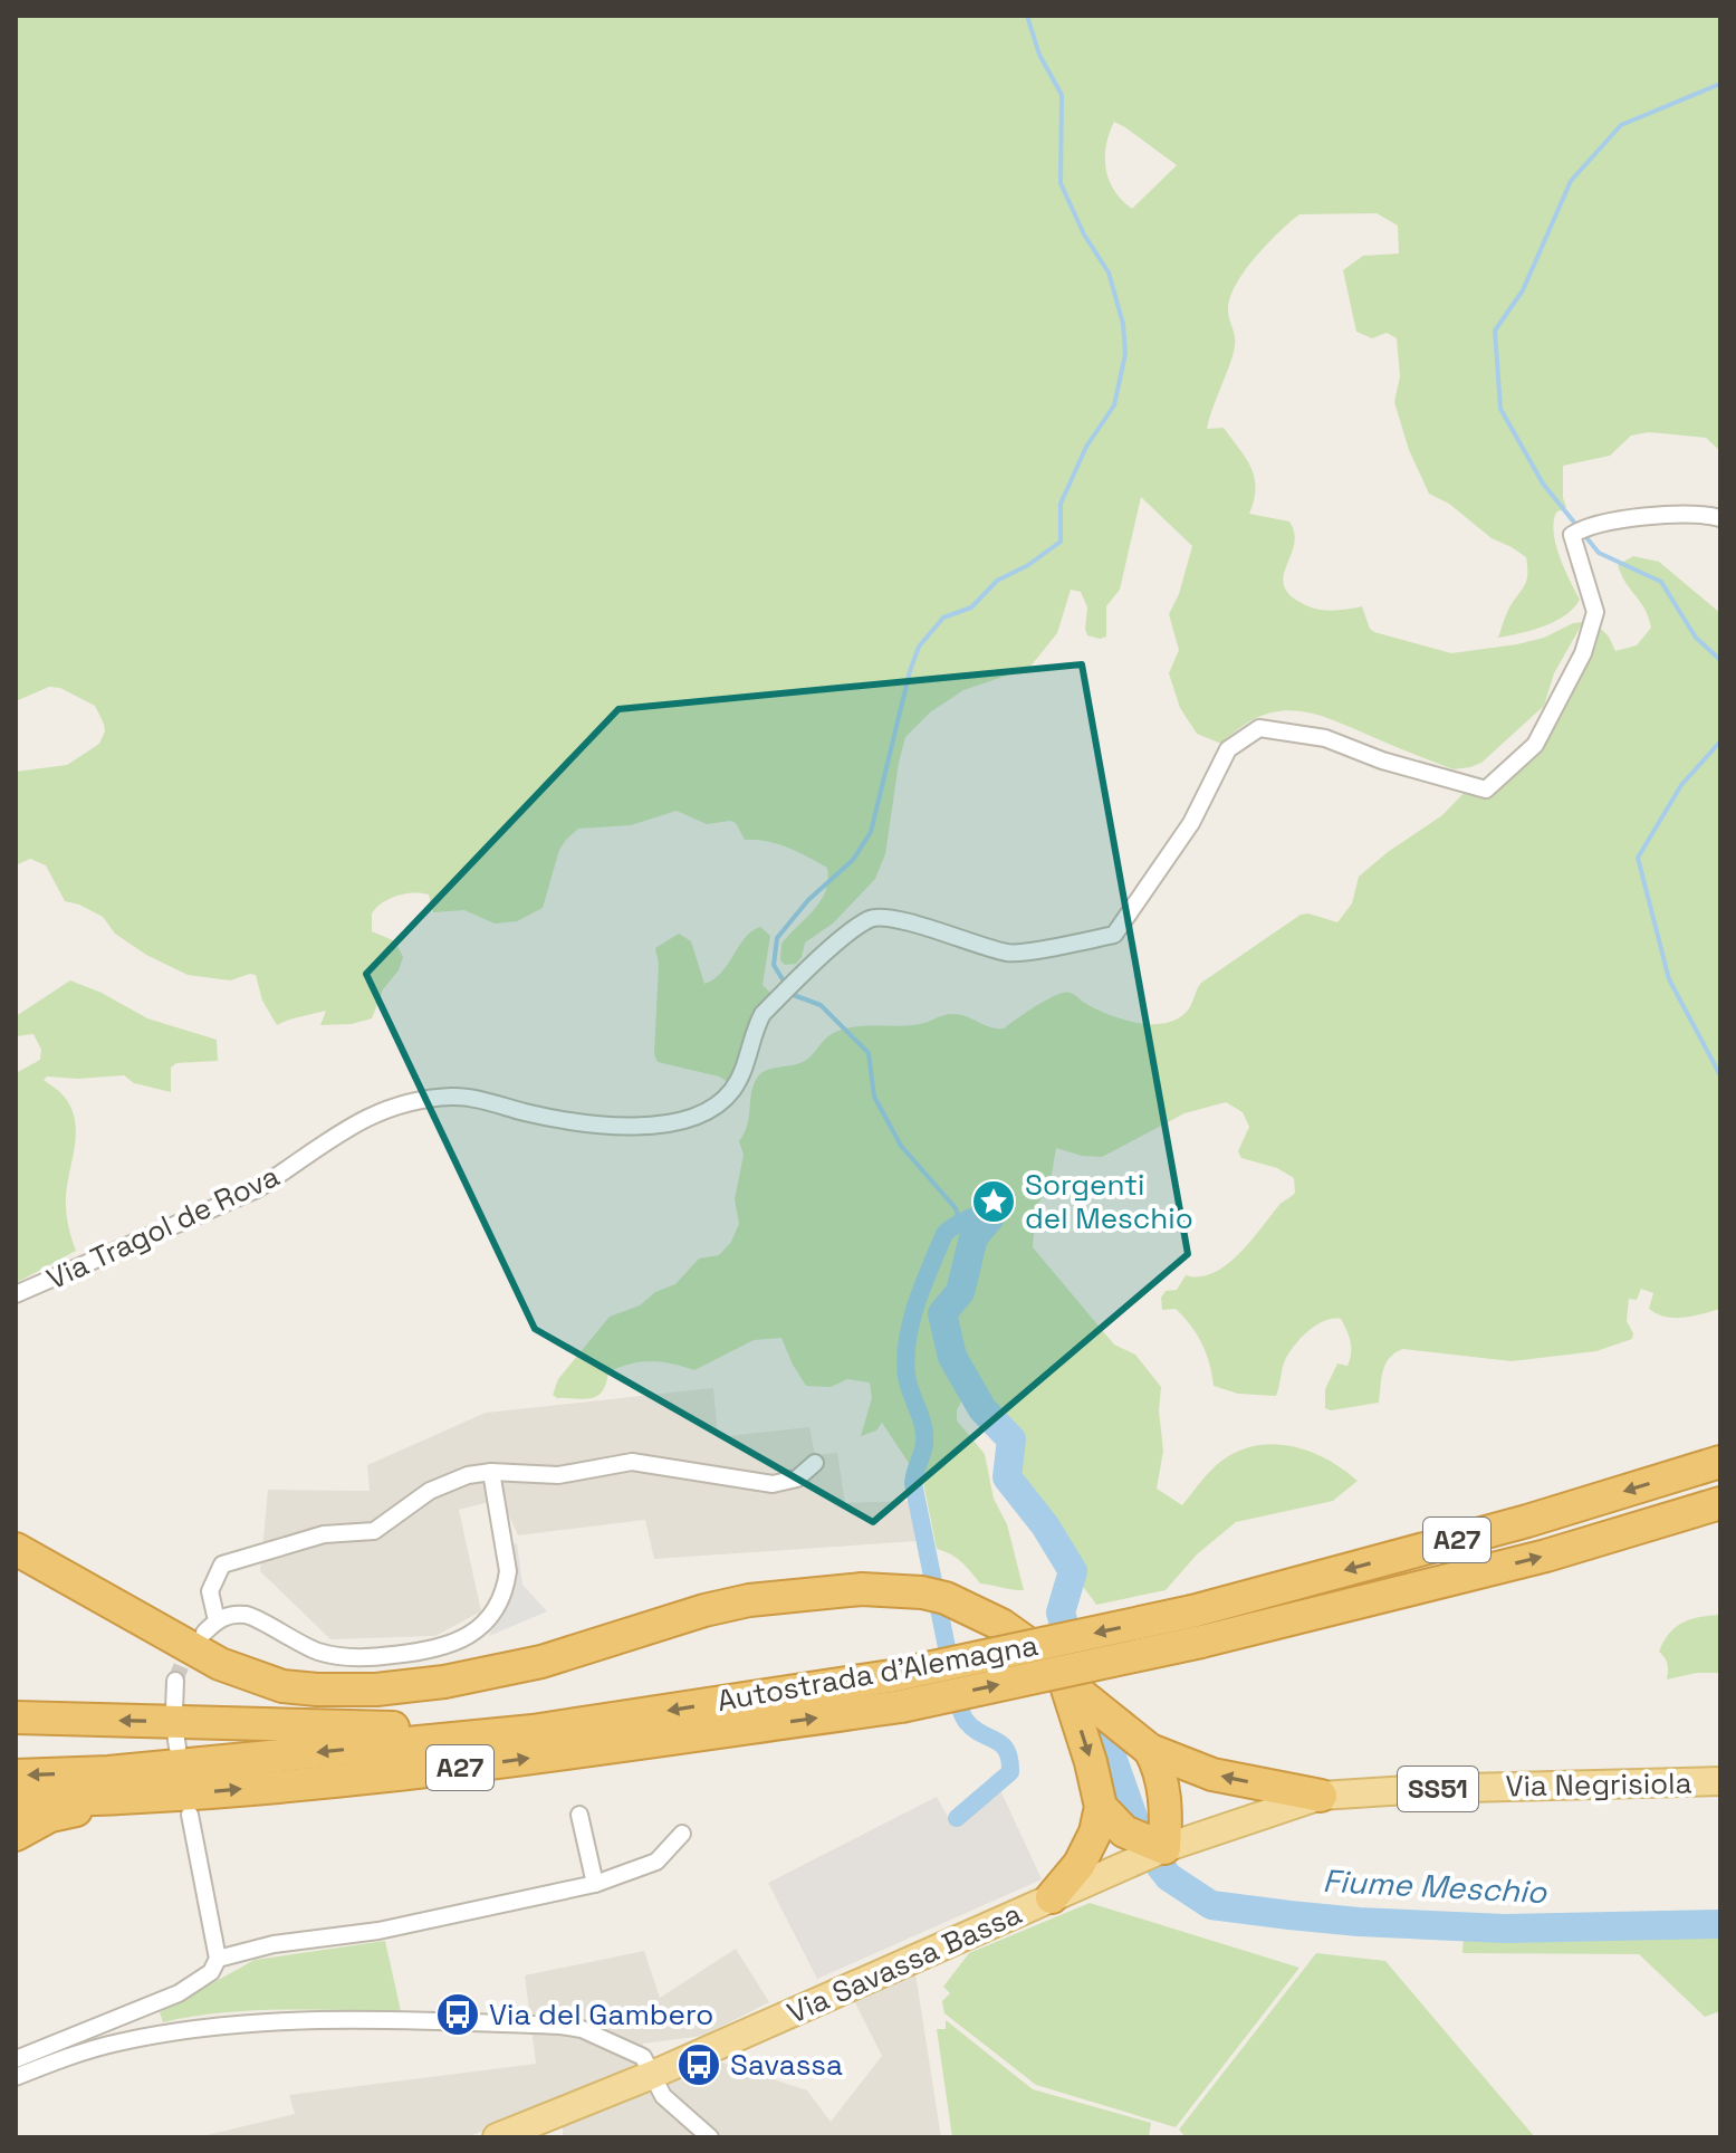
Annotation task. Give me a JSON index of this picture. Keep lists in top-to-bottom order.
{
  "streets": {
    "highway": ["A27", "Autostrada d'Alemagna"],
    "main road": ["Via Negrisiola", "SS51", "Via Savassa Bassa"],
    "street": ["Via Tragol de Rova"]
  },
  "crossings": [
    ["A27", "Autostrada d'Alemagna"],
    ["Via Negrisiola", "Via Savassa Bassa"]
  ],
  "water": ["Fiume Meschio"],
  "places": {
    "place": ["Sorgenti del Meschio"],
    "bus stop": ["Via del Gambero", "Savassa"]
  }
}
